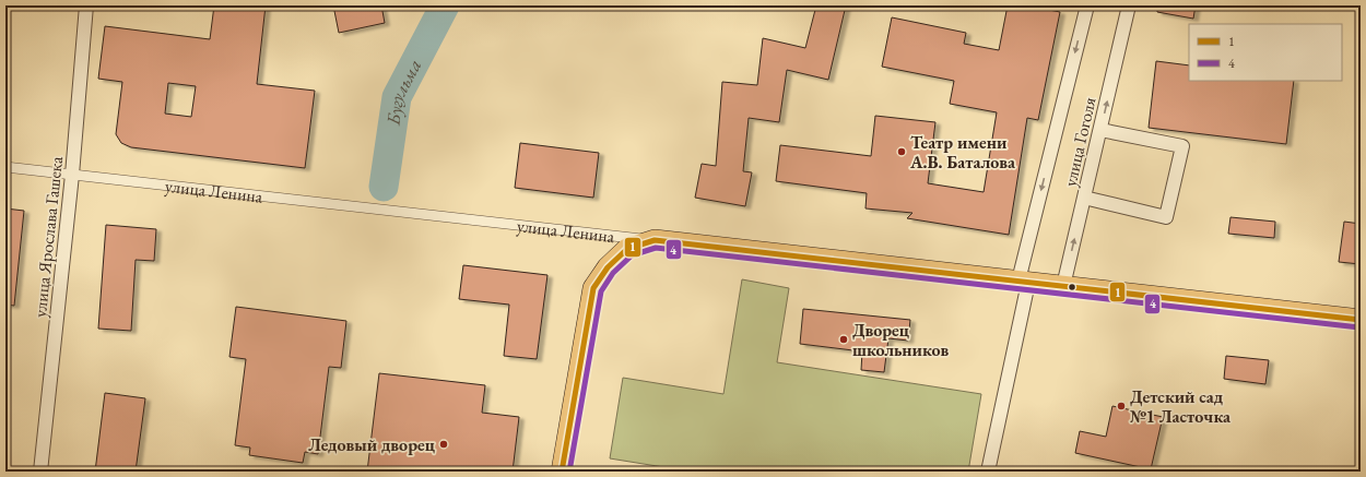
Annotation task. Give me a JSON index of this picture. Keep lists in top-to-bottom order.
{
  "streets": {
    "main road": ["улица Ленина"],
    "street": ["улица Гоголя", "улица Ярослава Гашека"]
  },
  "crossings": [
    ["улица Гоголя", "улица Ленина"],
    ["улица Ленина", "улица Ярослава Гашека"]
  ],
  "water": ["Бугульма"],
  "places": [
    "Театр имени А.В. Баталова",
    "Дворец школьников",
    "Детский сад №1 Ласточка",
    "Ледовый дворец"
  ],
  "lines": ["transit line 1", "transit line 4"],
  "legend": ["1", "4"]
}
